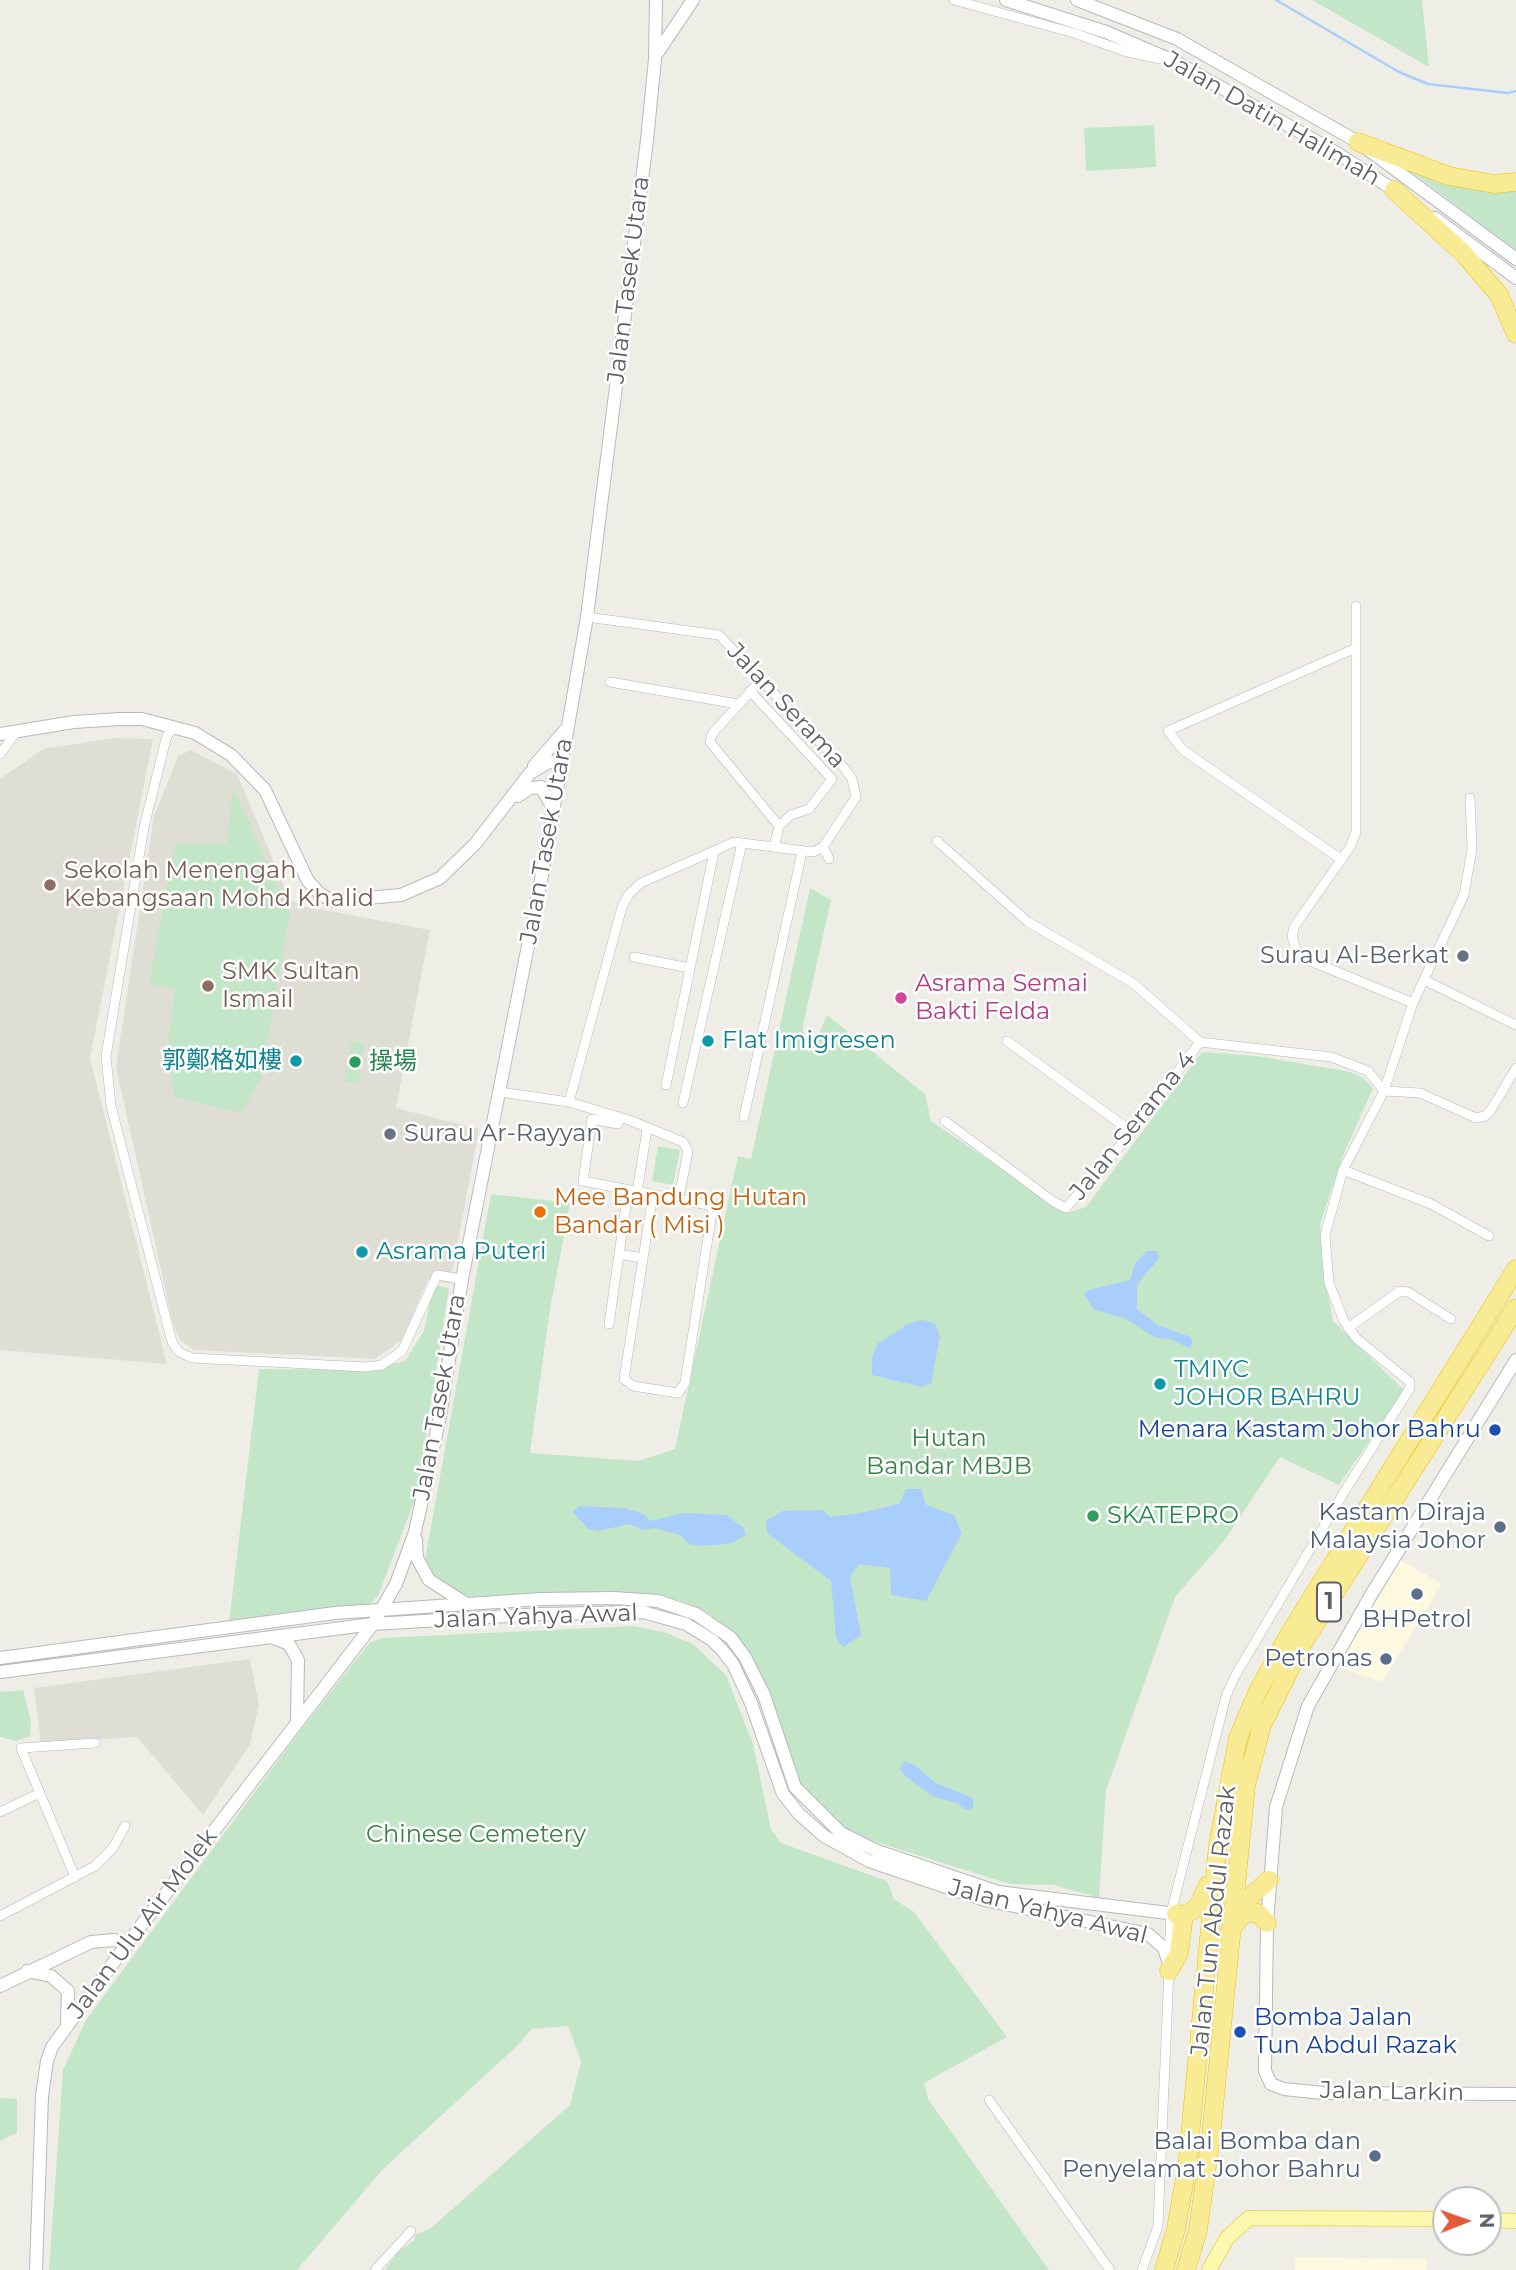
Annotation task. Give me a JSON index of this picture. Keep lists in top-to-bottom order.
{
  "streets": {
    "highway": ["1", "Jalan Tun Abdul Razak"],
    "street": [
      "Jalan Datin Halimah",
      "Jalan Tasek Utara",
      "Jalan Serama",
      "Jalan Serama 4",
      "Jalan Yahya Awal",
      "Jalan Ulu Air Molek",
      "Jalan Larkin"
    ]
  },
  "crossings": [
    ["Jalan Tasek Utara", "Jalan Serama"],
    ["Jalan Tasek Utara", "Jalan Yahya Awal"],
    ["Jalan Tasek Utara", "Jalan Ulu Air Molek"],
    ["Jalan Yahya Awal", "Jalan Ulu Air Molek"]
  ],
  "parks": ["Hutan Bandar MBJB", "Chinese Cemetery"],
  "places": [
    "Sekolah Menengah Kebangsaan Mohd Khalid",
    "Surau Al-Berkat",
    "SMK Sultan Ismail",
    "Asrama Semai Bakti Felda",
    "Flat Imigresen",
    "郭鄭格如樓",
    "操場",
    "Surau Ar-Rayyan",
    "Mee Bandung Hutan Bandar ( Misi )",
    "Asrama Puteri",
    "TMIYC JOHOR BAHRU",
    "Menara Kastam Johor Bahru",
    "SKATEPRO",
    "Kastam Diraja Malaysia Johor",
    "BHPetrol",
    "Petronas",
    "Bomba Jalan Tun Abdul Razak",
    "Balai Bomba dan Penyelamat Johor Bahru"
  ],
  "north": "right"
}
